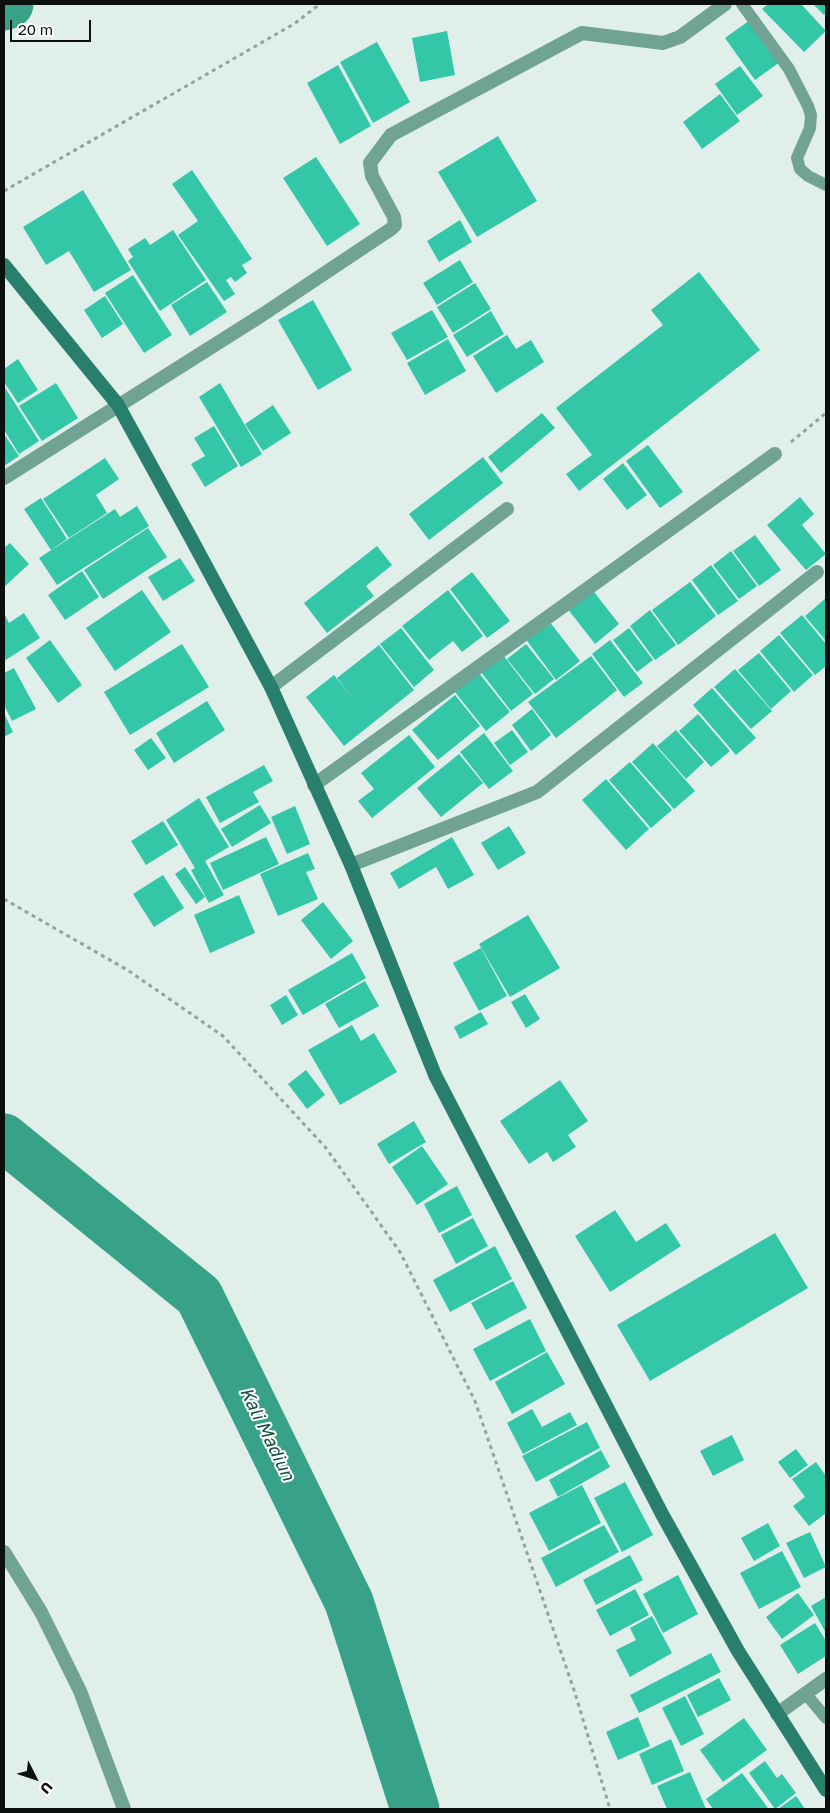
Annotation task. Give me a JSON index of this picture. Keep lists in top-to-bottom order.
{
  "water": ["Kali Madiun"],
  "scale_bar": "20 m",
  "north": "bottom right"
}
